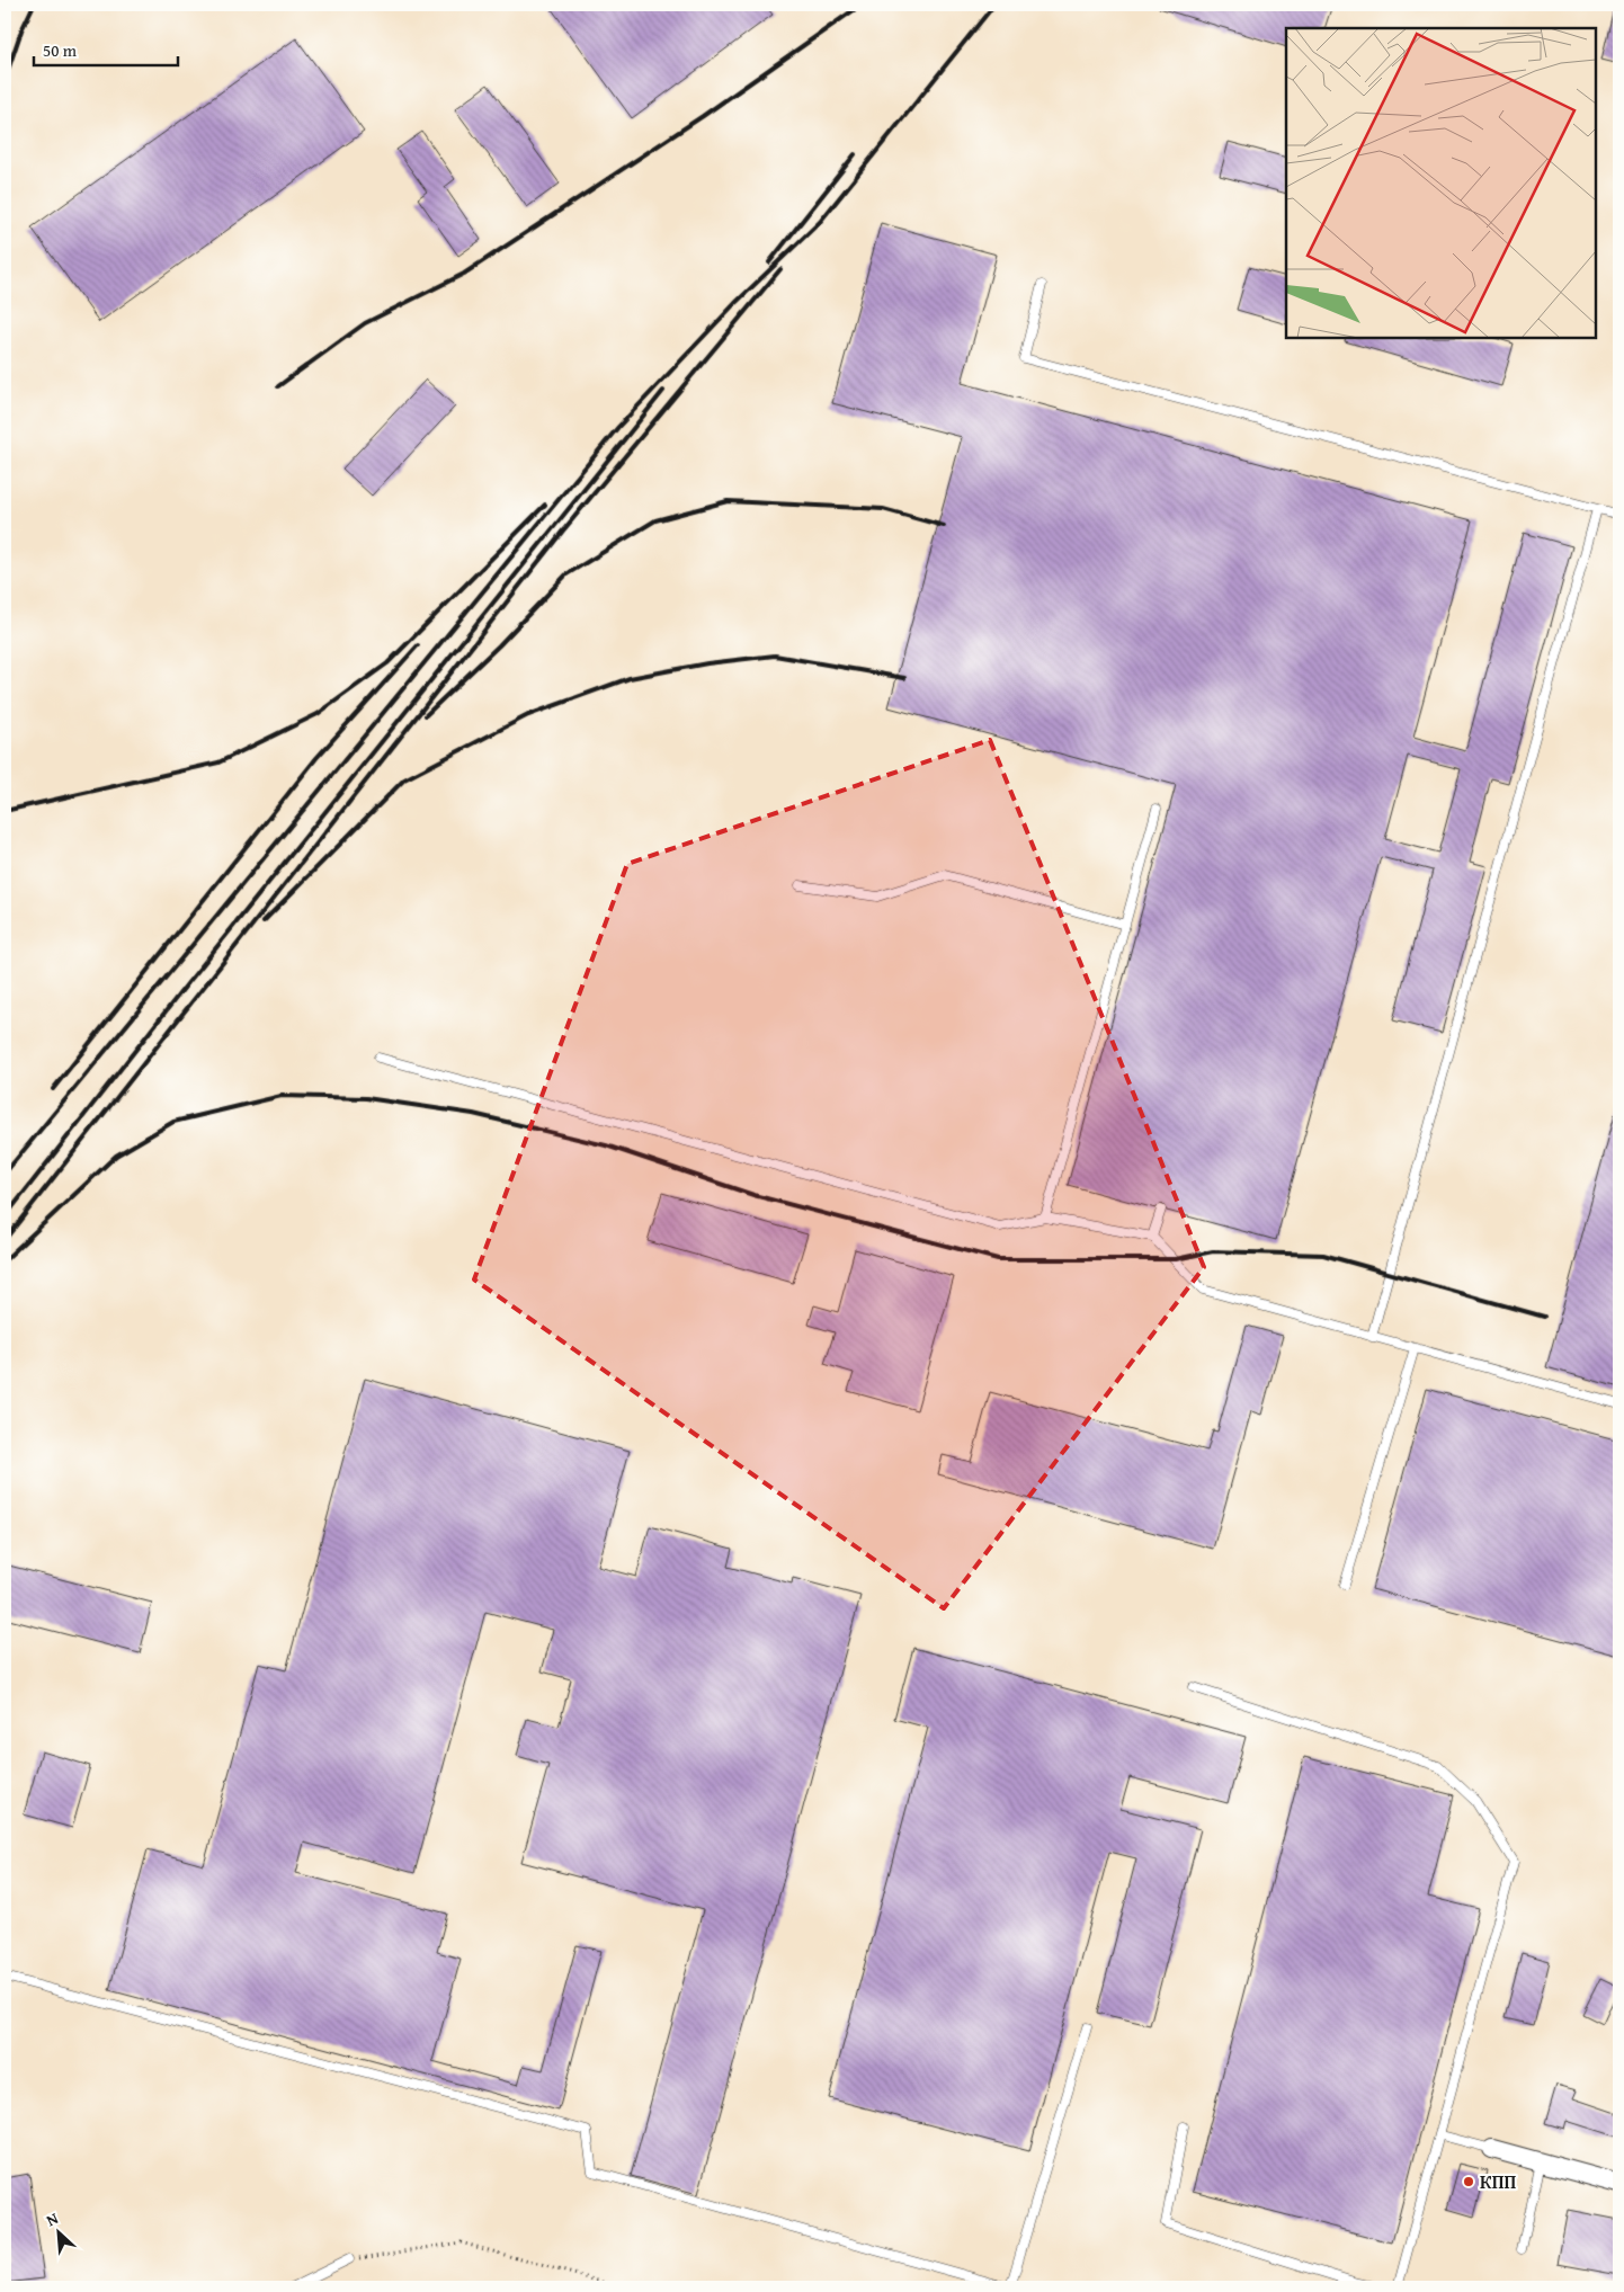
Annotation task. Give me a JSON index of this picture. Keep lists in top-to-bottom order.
{
  "places": ["КПП"],
  "scale_bar": "50 m",
  "north": "top left"
}
